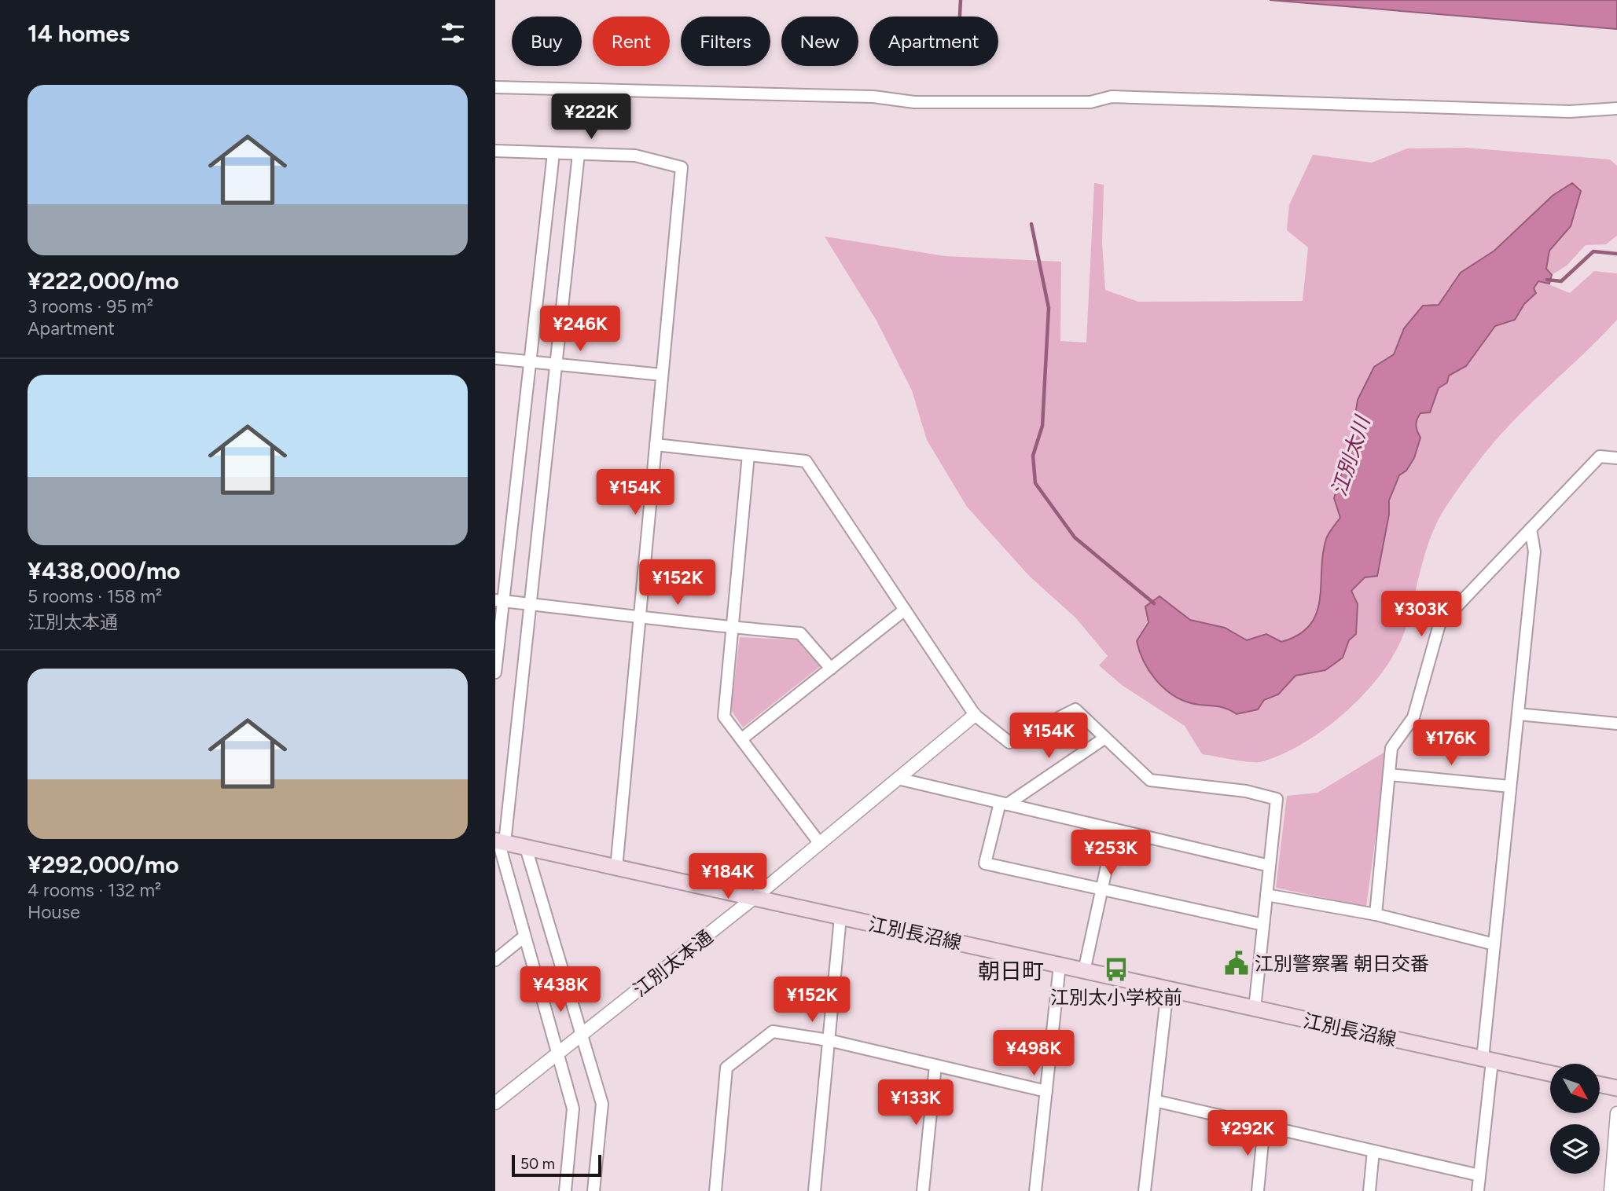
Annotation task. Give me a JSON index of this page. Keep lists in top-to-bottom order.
{
  "streets": {
    "main road": ["江別長沼線"],
    "street": ["江別太本通"]
  },
  "crossings": [
    ["江別長沼線", "江別太本通"]
  ],
  "districts": ["朝日町"],
  "water": ["江別太川"],
  "places": {
    "public building": ["江別警察署 朝日交番"],
    "bus stop": ["江別太小学校前"]
  },
  "scale_bar": "50 m",
  "north": "bottom right",
  "page": {
    "heading": "14 homes",
    "chip": [
      "Buy",
      "Rent",
      "Filters",
      "New",
      "Apartment"
    ],
    "list": [
      {
        "name": "¥222,000/mo",
        "note": "3 rooms · 95 m² · Apartment"
      },
      {
        "name": "¥438,000/mo",
        "note": "5 rooms · 158 m² · 江別太本通"
      },
      {
        "name": "¥292,000/mo",
        "note": "4 rooms · 132 m² · House"
      }
    ],
    "price": [
      "¥222K",
      "¥246K",
      "¥154K",
      "¥152K",
      "¥303K",
      "¥154K",
      "¥176K",
      "¥253K",
      "¥184K",
      "¥438K",
      "¥152K",
      "¥498K",
      "¥133K",
      "¥292K"
    ],
    "scale": "50 m"
  }
}
